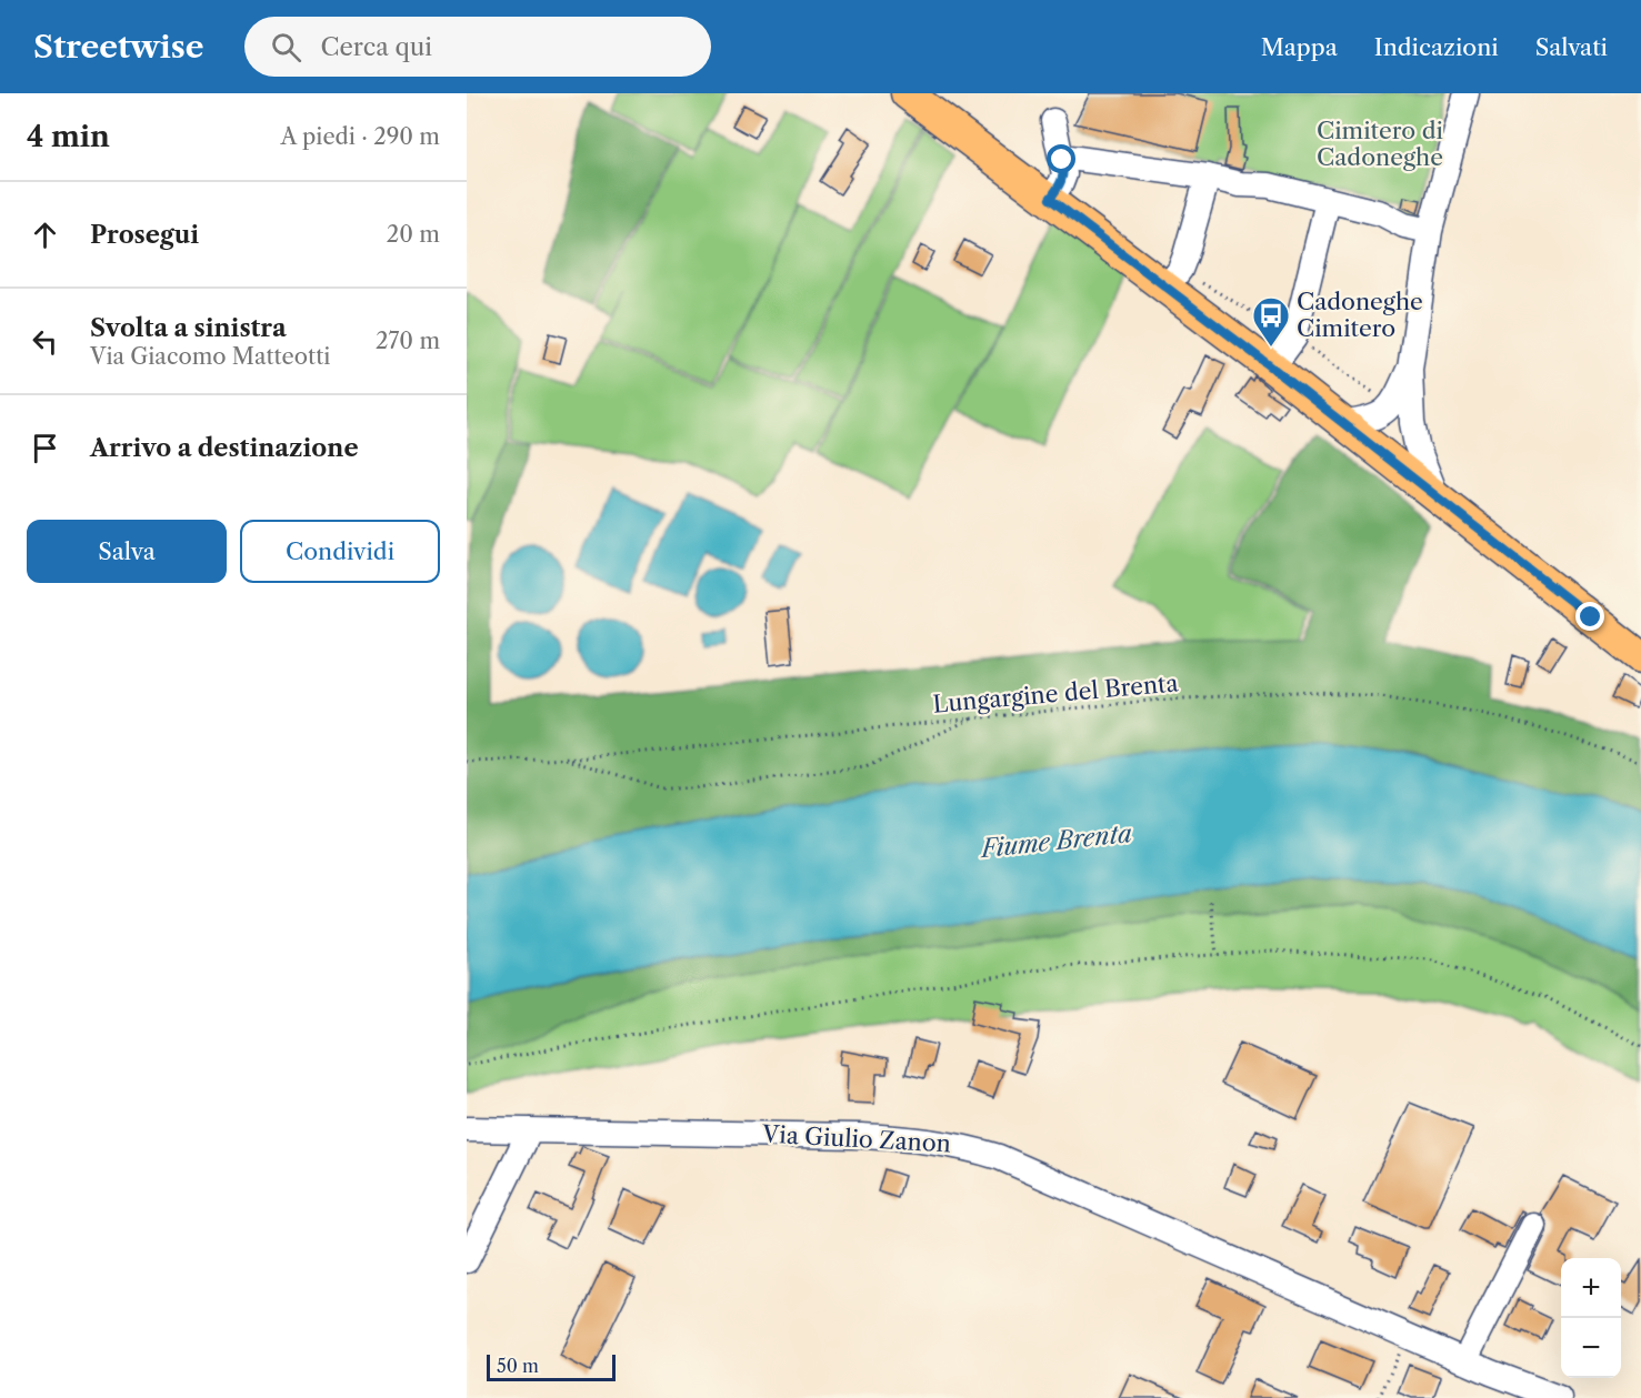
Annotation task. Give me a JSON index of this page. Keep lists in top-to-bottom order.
{
  "streets": {
    "street": ["Via Giulio Zanon"],
    "path": ["Lungargine del Brenta"]
  },
  "water": ["Fiume Brenta"],
  "parks": ["Cimitero di Cadoneghe"],
  "places": {
    "bus stop": ["Cadoneghe Cimitero"]
  },
  "scale_bar": "50 m",
  "page": {
    "header": "Streetwise",
    "search": "Cerca qui",
    "nav": ["Mappa", "Indicazioni", "Salvati"],
    "heading": ["4 min", "A piedi · 290 m"],
    "list": [
      ["Prosegui", "20 m"],
      ["Svolta a sinistra", "Via Giacomo Matteotti", "270 m"],
      "Arrivo a destinazione"
    ],
    "buttons": ["Salva", "Condividi"],
    "map_buttons": ["+", "−"],
    "scale": "50 m"
  }
}
